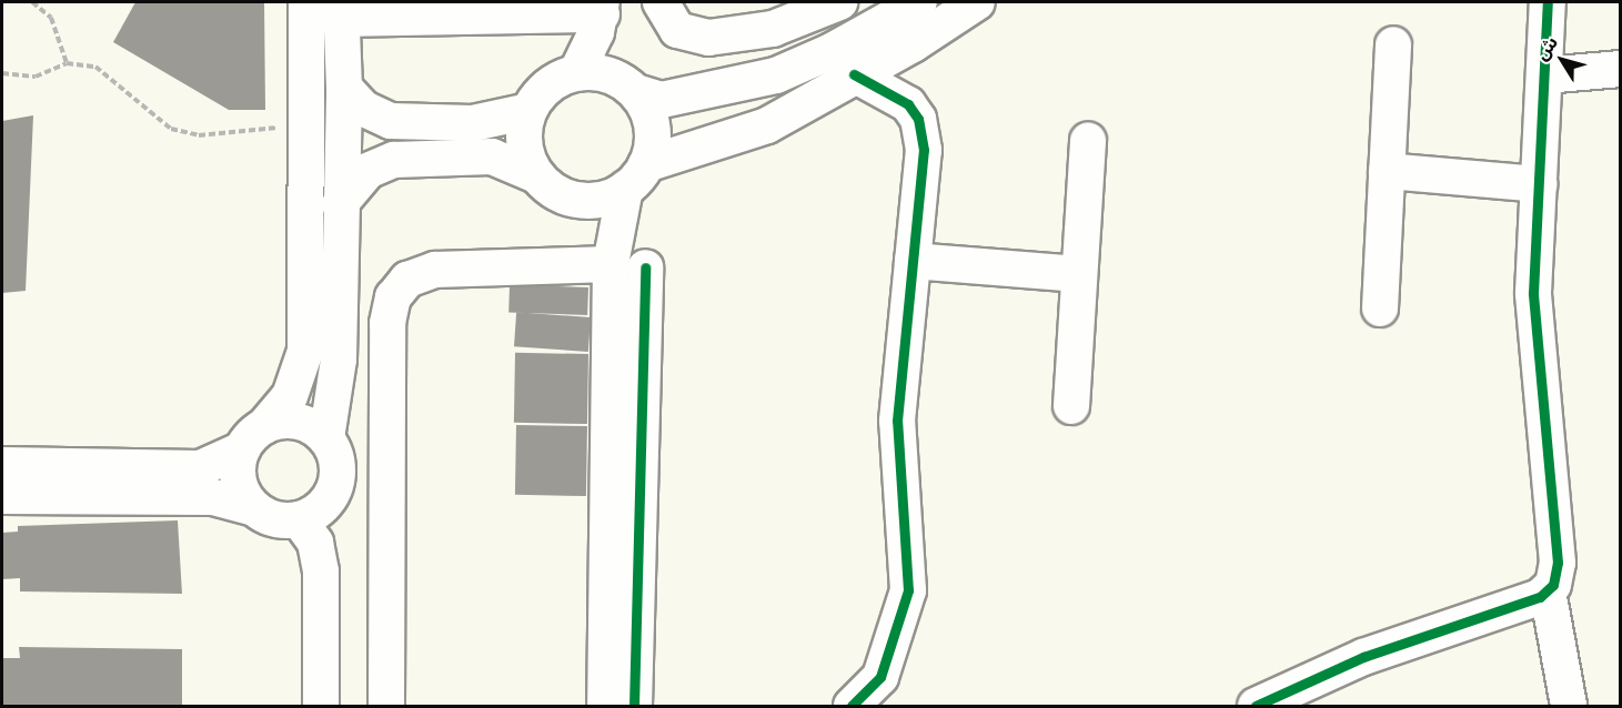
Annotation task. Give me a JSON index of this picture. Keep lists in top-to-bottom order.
{
  "north": "top left"
}
